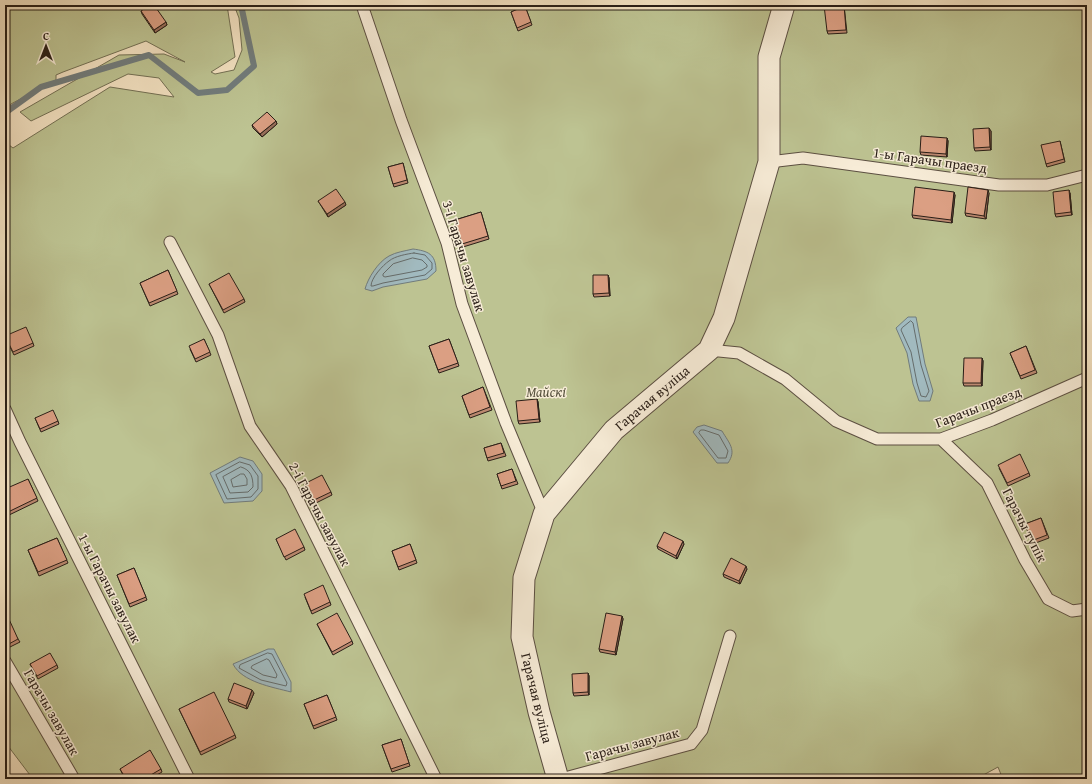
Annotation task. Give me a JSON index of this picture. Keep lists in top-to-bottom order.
{
  "streets": {
    "street": ["Гарачая вуліца"],
    "lane": [
      "1-ы Гарачы праезд",
      "3-і Гарачы завулак",
      "Гарачы праезд",
      "2-і Гарачы завулак",
      "Гарачы тупік",
      "1-ы Гарачы завулак",
      "Гарачы завулак"
    ]
  },
  "crossings": [
    ["1-ы Гарачы праезд", "Гарачая вуліца"],
    ["3-і Гарачы завулак", "Гарачая вуліца"],
    ["Гарачая вуліца", "Гарачы праезд"],
    ["Гарачая вуліца", "Гарачы завулак"],
    ["Гарачы праезд", "Гарачы тупік"]
  ],
  "parks": ["Майскі"],
  "north": "top"
}
